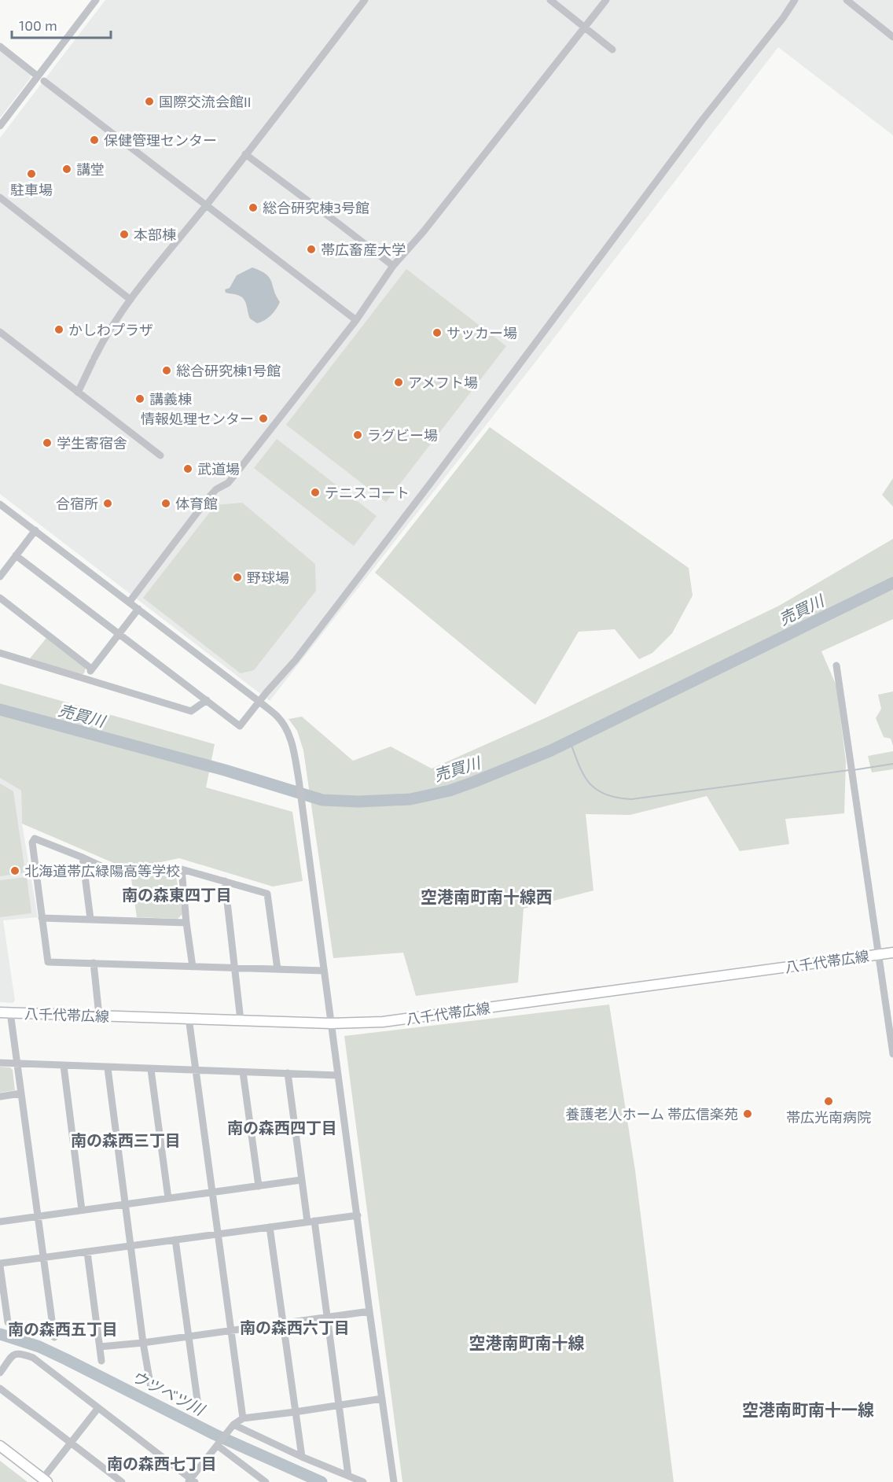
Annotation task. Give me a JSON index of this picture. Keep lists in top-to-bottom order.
{
  "streets": {
    "main road": ["八千代帯広線"]
  },
  "districts": [
    "南の森東四丁目",
    "空港南町南十線西",
    "南の森西四丁目",
    "南の森西三丁目",
    "南の森西六丁目",
    "南の森西五丁目",
    "空港南町南十線",
    "空港南町南十一線",
    "南の森西七丁目"
  ],
  "water": ["売買川", "ウツベツ川"],
  "places": [
    "国際交流会館II",
    "保健管理センター",
    "講堂",
    "駐車場",
    "総合研究棟3号館",
    "本部棟",
    "帯広畜産大学",
    "かしわプラザ",
    "サッカー場",
    "総合研究棟1号館",
    "アメフト場",
    "講義棟",
    "情報処理センター",
    "ラグビー場",
    "学生寄宿舎",
    "武道場",
    "テニスコート",
    "合宿所",
    "体育館",
    "野球場",
    "北海道帯広緑陽高等学校",
    "帯広光南病院",
    "養護老人ホーム 帯広信楽苑"
  ],
  "scale_bar": "100 m"
}
